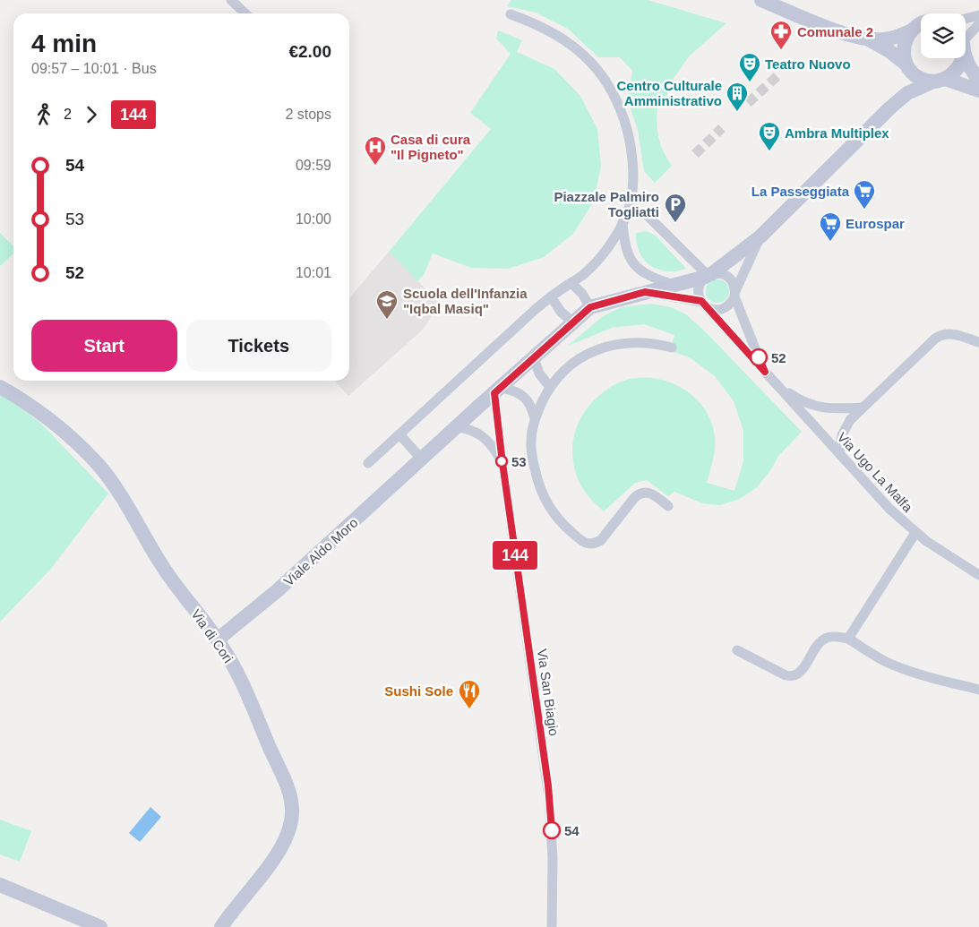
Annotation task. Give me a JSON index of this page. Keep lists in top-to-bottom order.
{
  "streets": {
    "street": [
      "Via Ugo La Malfa",
      "Viale Aldo Moro",
      "Via di Cori",
      "Via San Biagio"
    ]
  },
  "crossings": [
    ["Viale Aldo Moro", "Via di Cori"],
    ["Viale Aldo Moro", "Via San Biagio"]
  ],
  "places": {
    "pharmacy": ["Comunale 2"],
    "theatre": ["Teatro Nuovo", "Ambra Multiplex"],
    "building": ["Centro Culturale Amministrativo"],
    "hospital": ["Casa di cura \"Il Pigneto\""],
    "supermarket": ["La Passeggiata", "Eurospar"],
    "parking": ["Piazzale Palmiro Togliatti"],
    "school or university": ["Scuola dell'Infanzia \"Iqbal Masiq\""],
    "other": ["52", "53", "54"],
    "restaurant": ["Sushi Sole"]
  },
  "lines": ["bus line 144"],
  "page": {
    "on_map": "144",
    "heading": ["4 min", "09:57 – 10:01 · Bus", "€2.00"],
    "legs": ["2", "144", "2 stops"],
    "list": [
      {
        "name": "54",
        "value": "09:59"
      },
      {
        "name": "53",
        "value": "10:00"
      },
      {
        "name": "52",
        "value": "10:01"
      }
    ],
    "buttons": ["Start", "Tickets"]
  }
}
